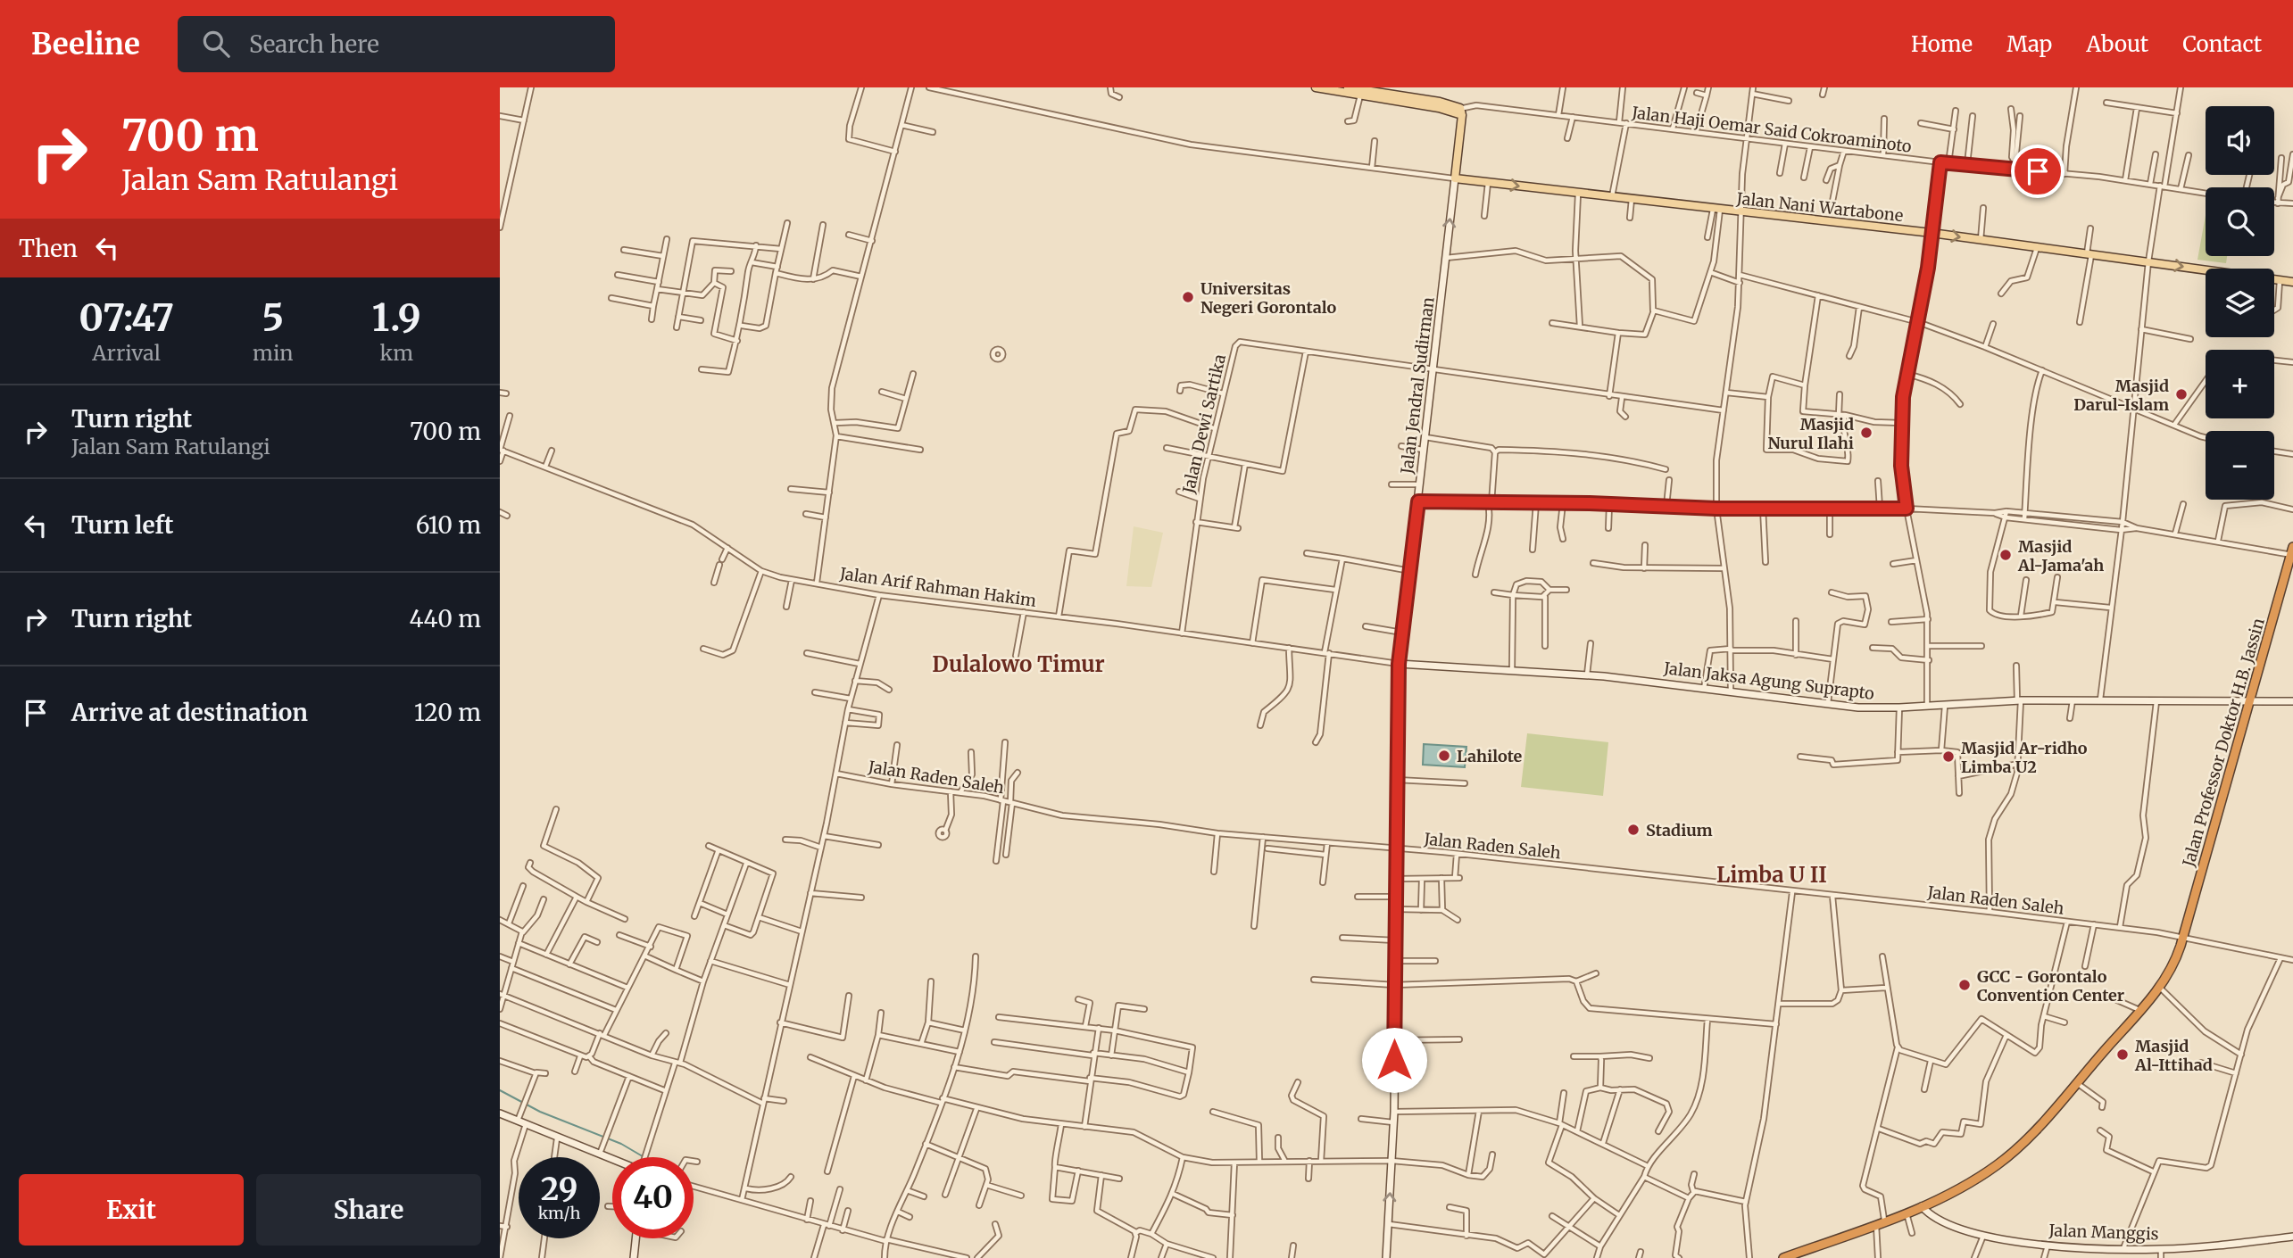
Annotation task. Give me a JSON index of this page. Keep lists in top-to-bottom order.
{
  "streets": {
    "highway": ["Jalan Professor Doktor H.B. Jassin"],
    "main road": ["Jalan Nani Wartabone", "Jalan Jendral Sudirman"],
    "street": [
      "Jalan Haji Oemar Said Cokroaminoto",
      "Jalan Dewi Sartika",
      "Jalan Arif Rahman Hakim",
      "Jalan Jaksa Agung Suprapto",
      "Jalan Raden Saleh",
      "Jalan Manggis"
    ]
  },
  "crossings": [
    ["Jalan Haji Oemar Said Cokroaminoto", "Jalan Jendral Sudirman"],
    ["Jalan Nani Wartabone", "Jalan Jendral Sudirman"],
    ["Jalan Jendral Sudirman", "Jalan Dewi Sartika"],
    ["Jalan Jendral Sudirman", "Jalan Arif Rahman Hakim"],
    ["Jalan Jendral Sudirman", "Jalan Jaksa Agung Suprapto"],
    ["Jalan Jendral Sudirman", "Jalan Raden Saleh"],
    ["Jalan Dewi Sartika", "Jalan Arif Rahman Hakim"],
    ["Jalan Arif Rahman Hakim", "Jalan Jaksa Agung Suprapto"],
    ["Jalan Jaksa Agung Suprapto", "Jalan Professor Doktor H.B. Jassin"],
    ["Jalan Professor Doktor H.B. Jassin", "Jalan Raden Saleh"],
    ["Jalan Professor Doktor H.B. Jassin", "Jalan Manggis"]
  ],
  "districts": ["Dulalowo Timur", "Limba U II"],
  "places": [
    "Universitas Negeri Gorontalo",
    "Masjid Darul-Islam",
    "Masjid Nurul Ilahi",
    "Masjid Al-Jama'ah",
    "Lahilote",
    "Masjid Ar-ridho Limba U2",
    "Stadium",
    "GCC - Gorontalo Convention Center",
    "Masjid Al-Ittihad"
  ],
  "page": {
    "header": "Beeline",
    "search": "Search here",
    "nav": [
      "Home",
      "Map",
      "About",
      "Contact"
    ],
    "turn": ["700 m", "Jalan Sam Ratulangi"],
    "map_buttons": ["+", "−"],
    "then": "Then",
    "eta": [
      "07:47",
      "Arrival",
      "5",
      "min",
      "1.9",
      "km"
    ],
    "list": [
      {
        "name": "Turn right",
        "note": "Jalan Sam Ratulangi",
        "value": "700 m"
      },
      {
        "name": "Turn left",
        "value": "610 m"
      },
      {
        "name": "Turn right",
        "value": "440 m"
      },
      {
        "name": "Arrive at destination",
        "value": "120 m"
      }
    ],
    "speed": "29 km/h",
    "limit": "40",
    "buttons": ["Exit", "Share"]
  }
}
